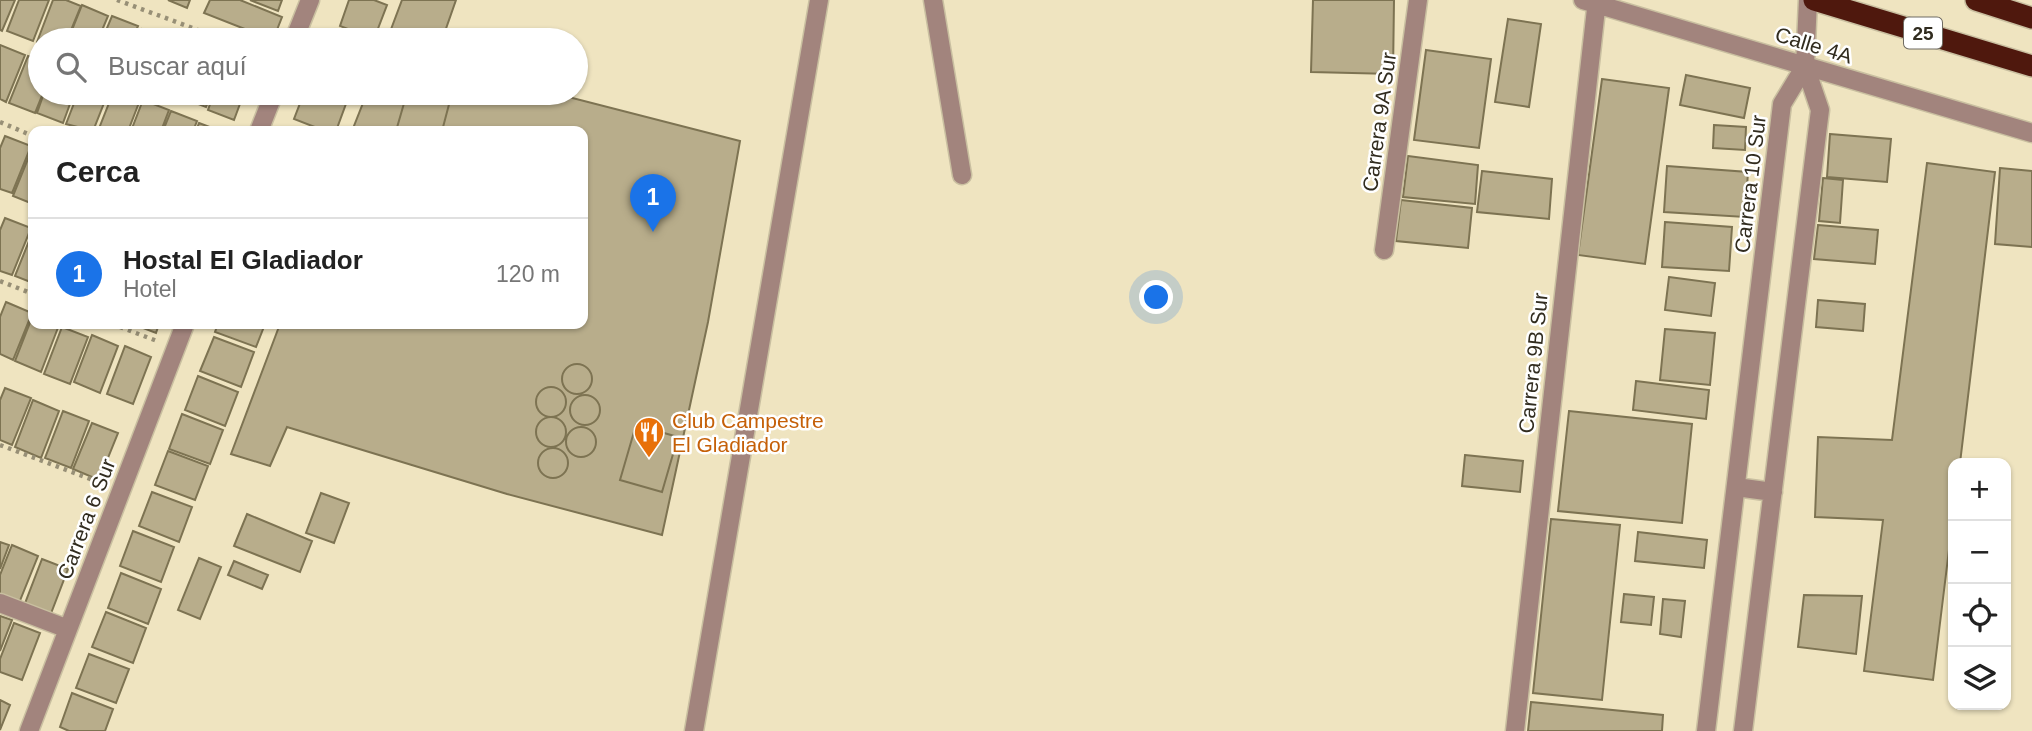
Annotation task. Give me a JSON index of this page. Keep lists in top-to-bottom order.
{
  "streets": {
    "highway": ["25"],
    "street": [
      "Calle 4A",
      "Carrera 9A Sur",
      "Carrera 10 Sur",
      "Carrera 9B Sur",
      "Carrera 6 Sur"
    ]
  },
  "crossings": [
    ["Calle 4A", "Carrera 10 Sur"],
    ["Calle 4A", "Carrera 9B Sur"]
  ],
  "places": {
    "restaurant": ["Club Campestre El Gladiador"]
  },
  "page": {
    "search": "Buscar aquí",
    "heading": "Cerca",
    "pins": "1",
    "list": [
      {
        "mark": "1",
        "name": "Hostal El Gladiador",
        "note": "Hotel",
        "value": "120 m"
      }
    ],
    "map_buttons": ["+", "−"]
  }
}
